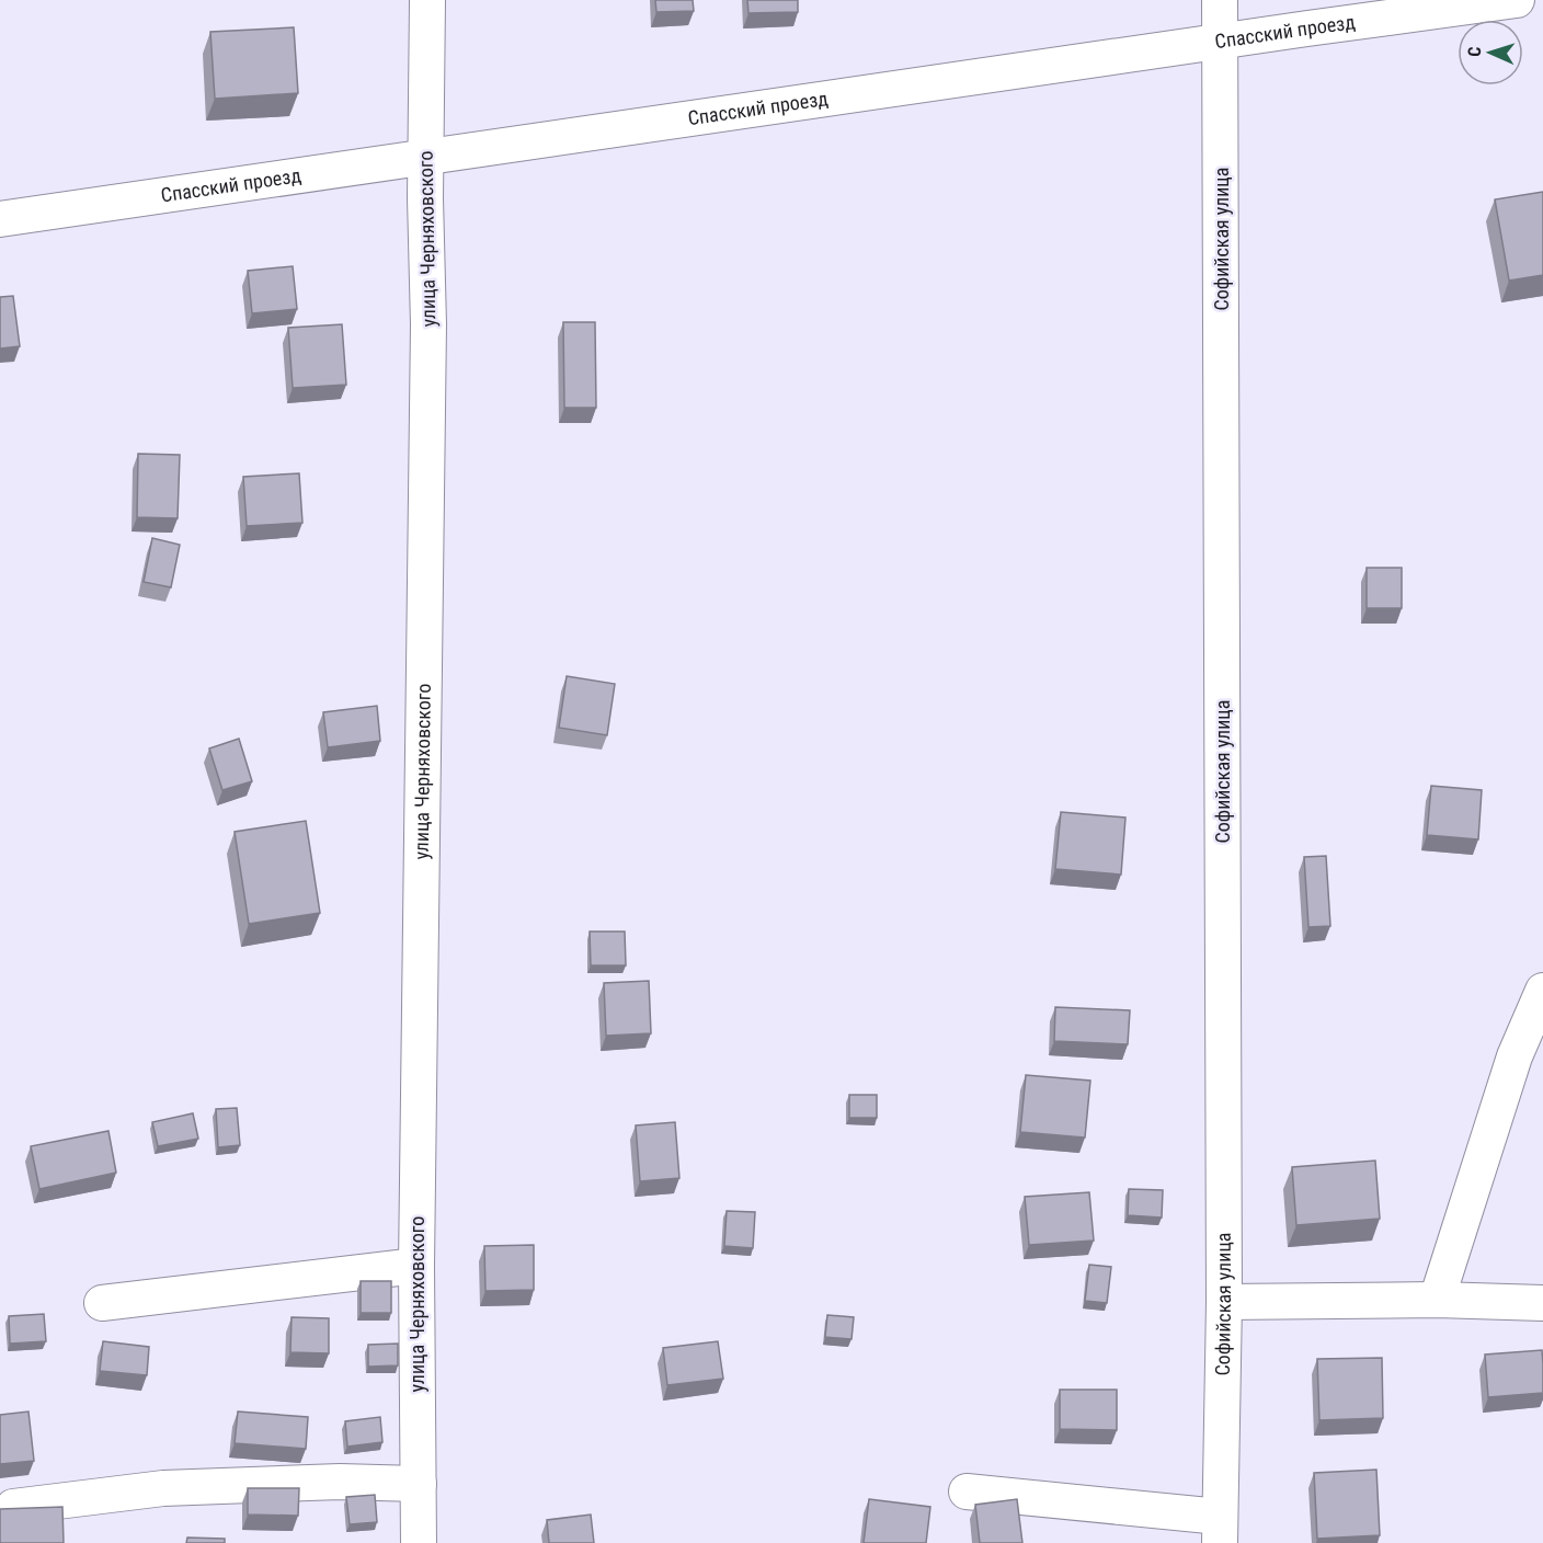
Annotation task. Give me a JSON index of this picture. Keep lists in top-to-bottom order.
{
  "streets": {
    "street": ["Спасский проезд", "улица Черняховского", "Софийская улица"]
  },
  "crossings": [
    ["Спасский проезд", "улица Черняховского"],
    ["Спасский проезд", "Софийская улица"]
  ],
  "north": "left"
}
